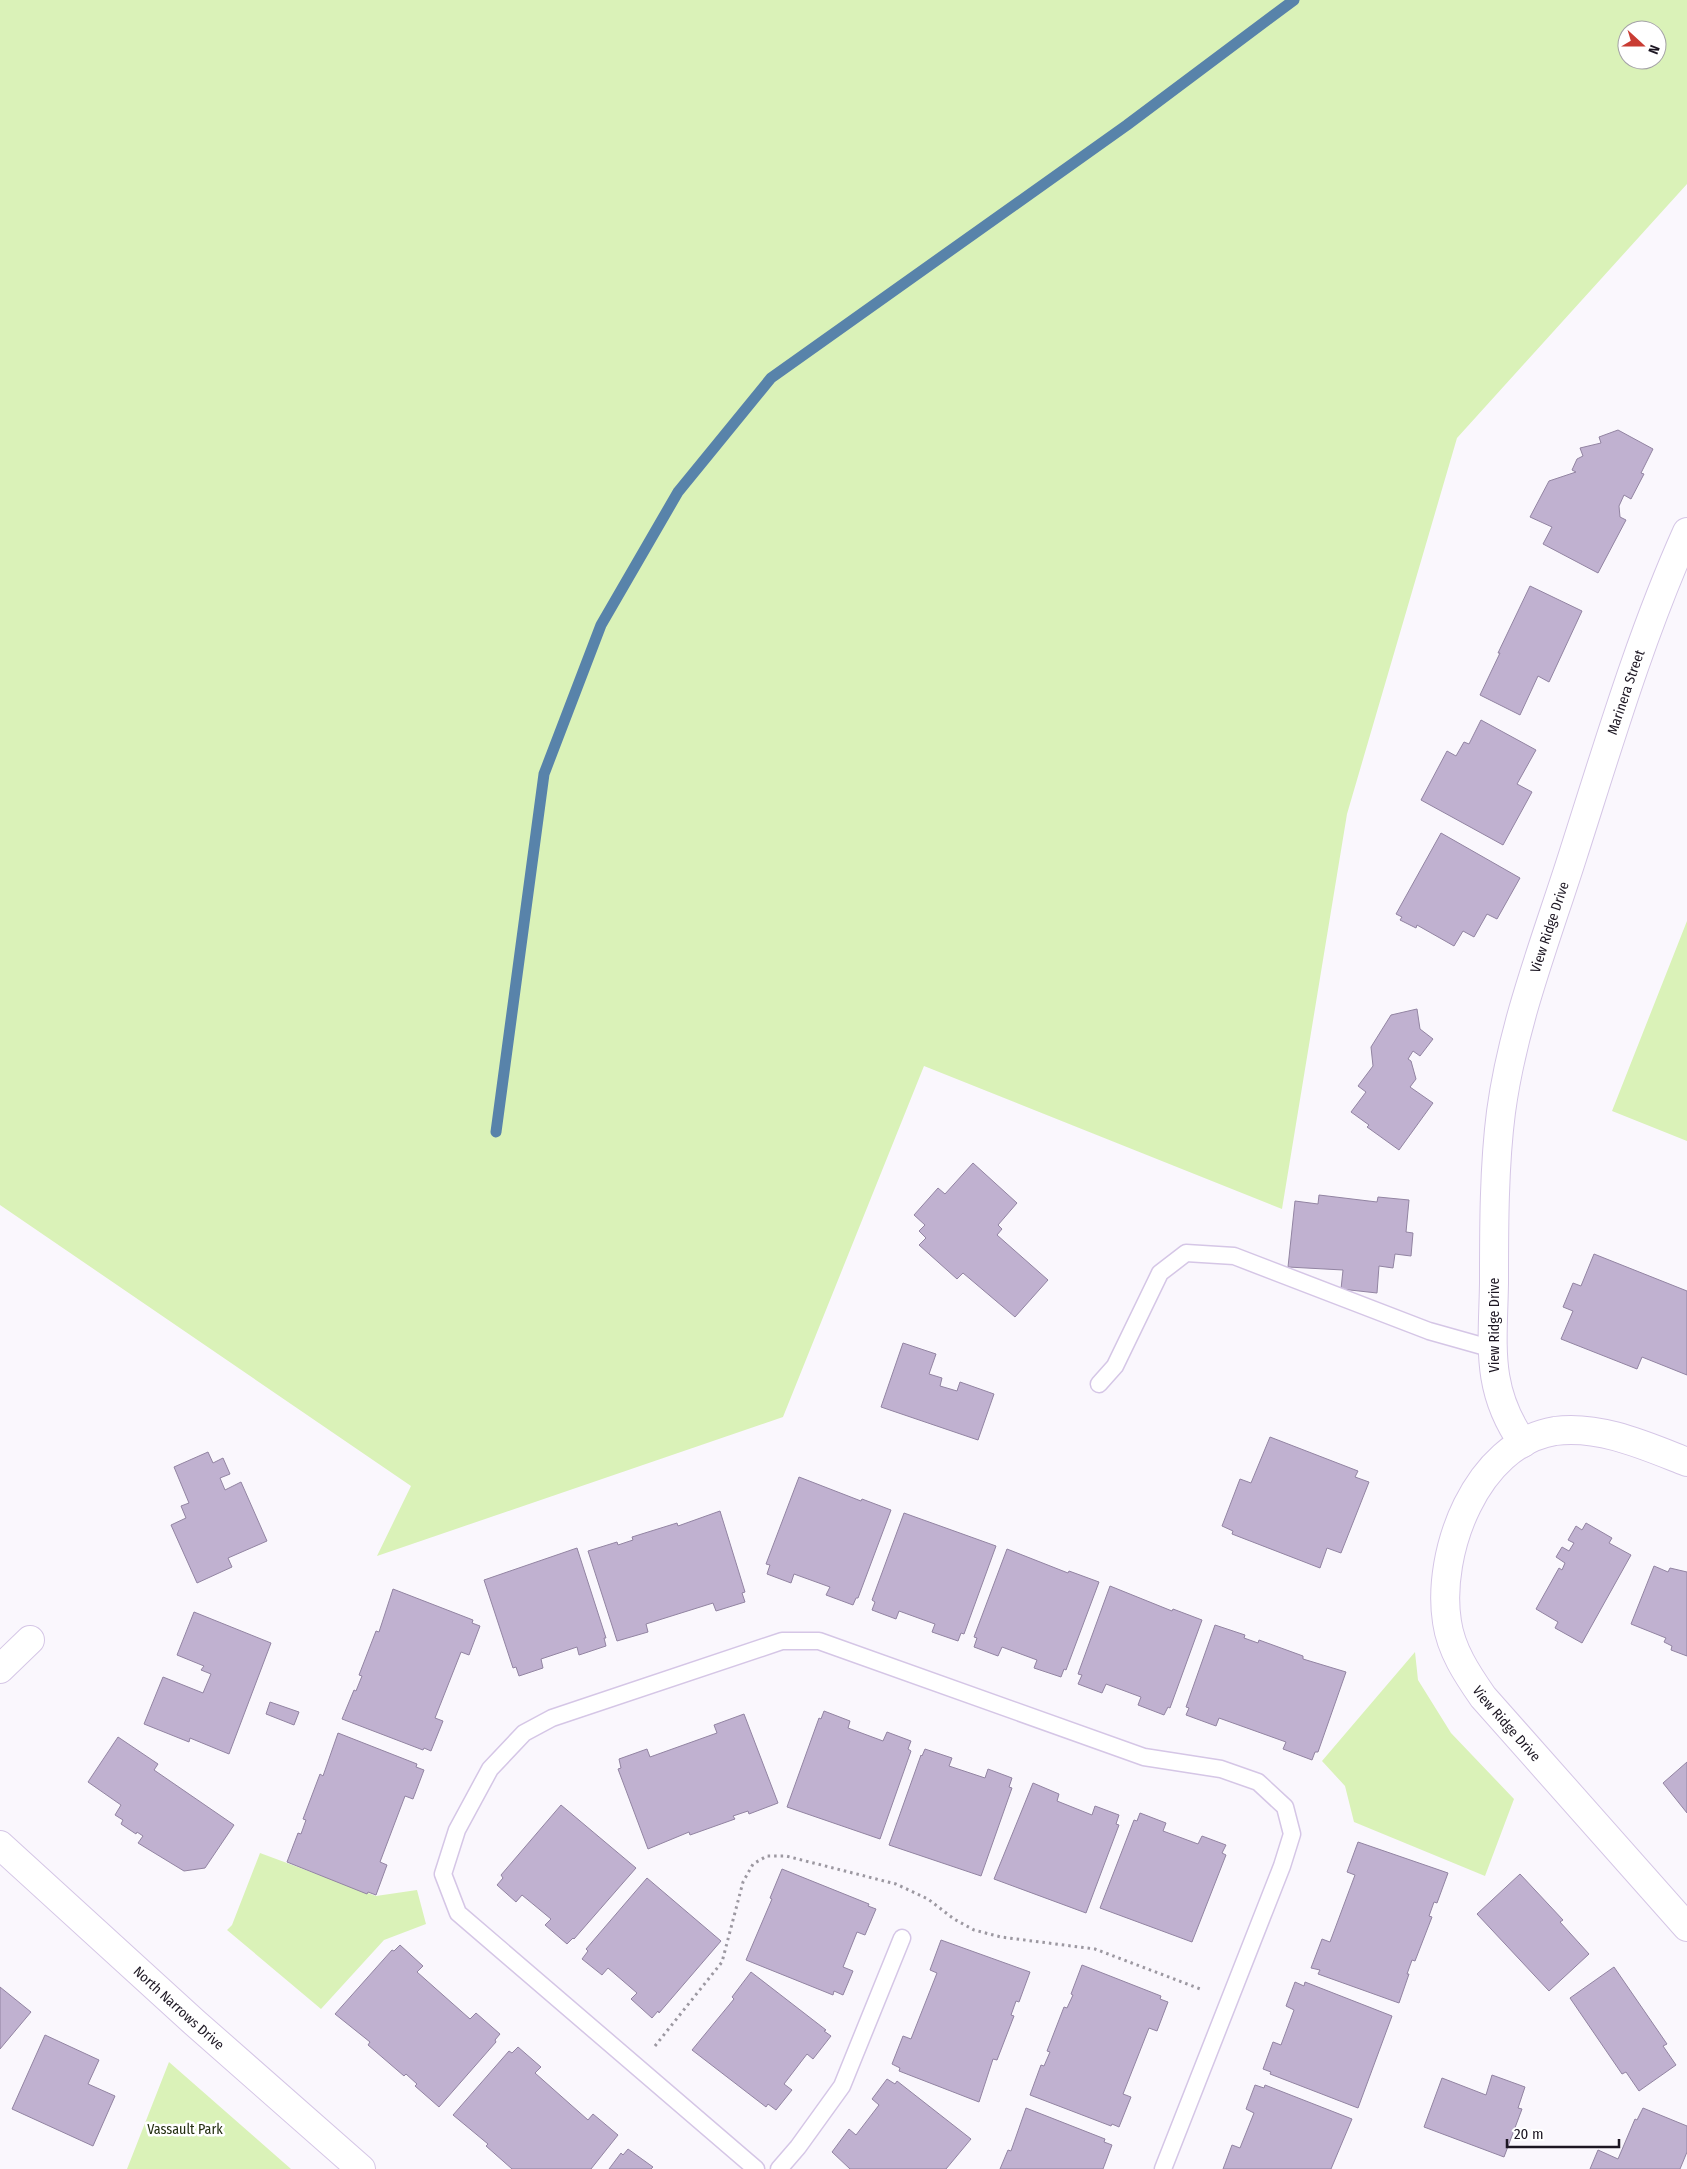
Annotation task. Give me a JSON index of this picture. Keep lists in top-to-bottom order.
{
  "streets": {
    "street": ["Marinera Street", "View Ridge Drive", "North Narrows Drive"]
  },
  "crossings": [
    ["Marinera Street", "View Ridge Drive"]
  ],
  "parks": ["Vassault Park"],
  "scale_bar": "20 m",
  "north": "right"
}
